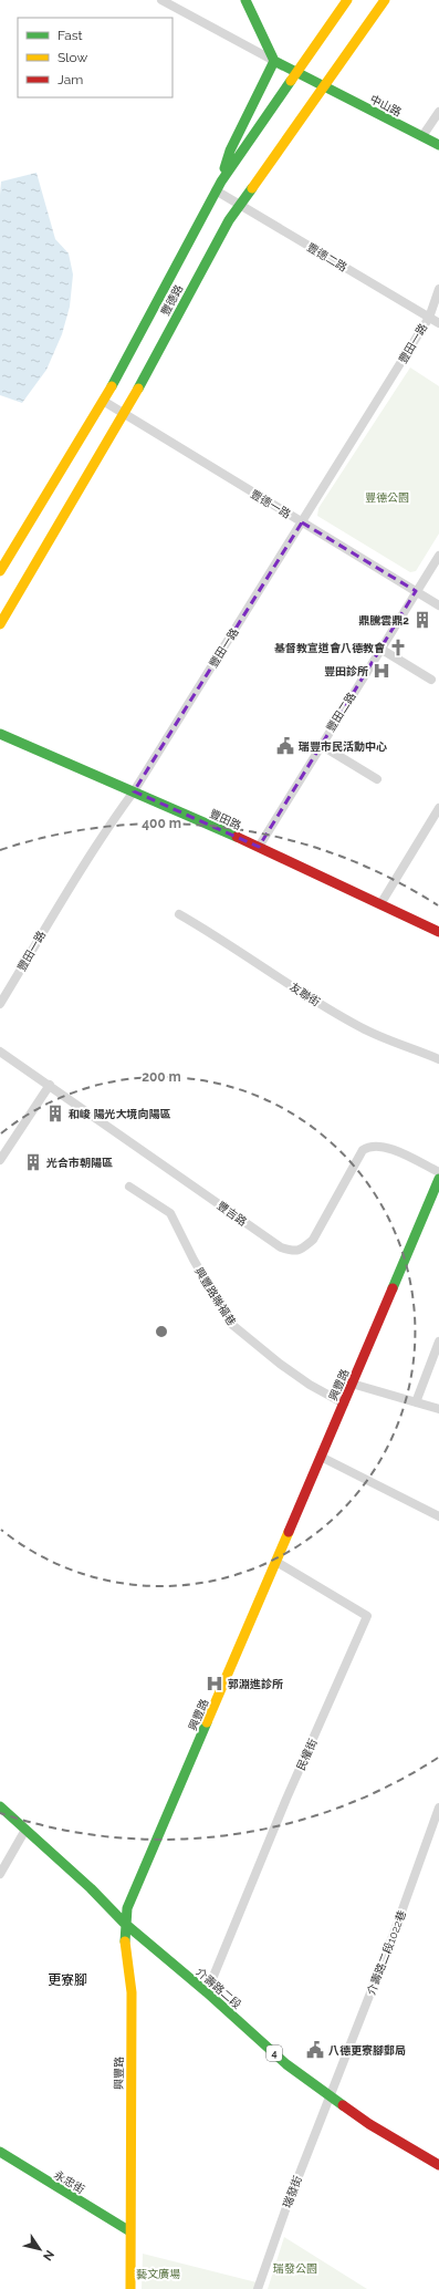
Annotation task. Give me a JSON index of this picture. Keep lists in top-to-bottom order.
{
  "streets": {
    "main road": [
      "中山路",
      "豐德路",
      "豐田路",
      "興豐路",
      "介壽路二段",
      "4",
      "永忠街"
    ],
    "street": [
      "豐德二路",
      "豐田一路",
      "豐德一路",
      "豐田二路",
      "友聯街",
      "豐吉路",
      "興豐路聯福巷",
      "民權街",
      "介壽路二段1022巷",
      "瑞發街"
    ]
  },
  "crossings": [
    ["中山路", "豐德路"],
    ["豐德二路", "豐德路"],
    ["豐德二路", "豐田一路"],
    ["豐德路", "豐德一路"],
    ["豐田一路", "豐德一路"],
    ["豐田一路", "豐田路"],
    ["豐德一路", "豐田二路"],
    ["豐田二路", "豐田路"],
    ["興豐路聯福巷", "興豐路"],
    ["興豐路", "民權街"],
    ["興豐路", "介壽路二段"],
    ["興豐路", "永忠街"],
    ["民權街", "介壽路二段"],
    ["介壽路二段1022巷", "介壽路二段"],
    ["介壽路二段1022巷", "瑞發街"],
    ["介壽路二段", "瑞發街"]
  ],
  "districts": ["更寮腳"],
  "parks": ["豐德公園", "瑞發公園", "藝文廣場"],
  "places": {
    "building": ["鼎騰雲鼎2", "和峻 陽光大境向陽區", "光合市朝陽區"],
    "church": ["基督教宣道會八德教會"],
    "hospital": ["豐田診所", "郭淵進診所"],
    "public building": ["瑞豐市民活動中心", "八德更寮腳郵局"]
  },
  "legend": ["Fast", "Slow", "Jam"],
  "north": "bottom right",
  "rings": ["400 m", "200 m"]
}
